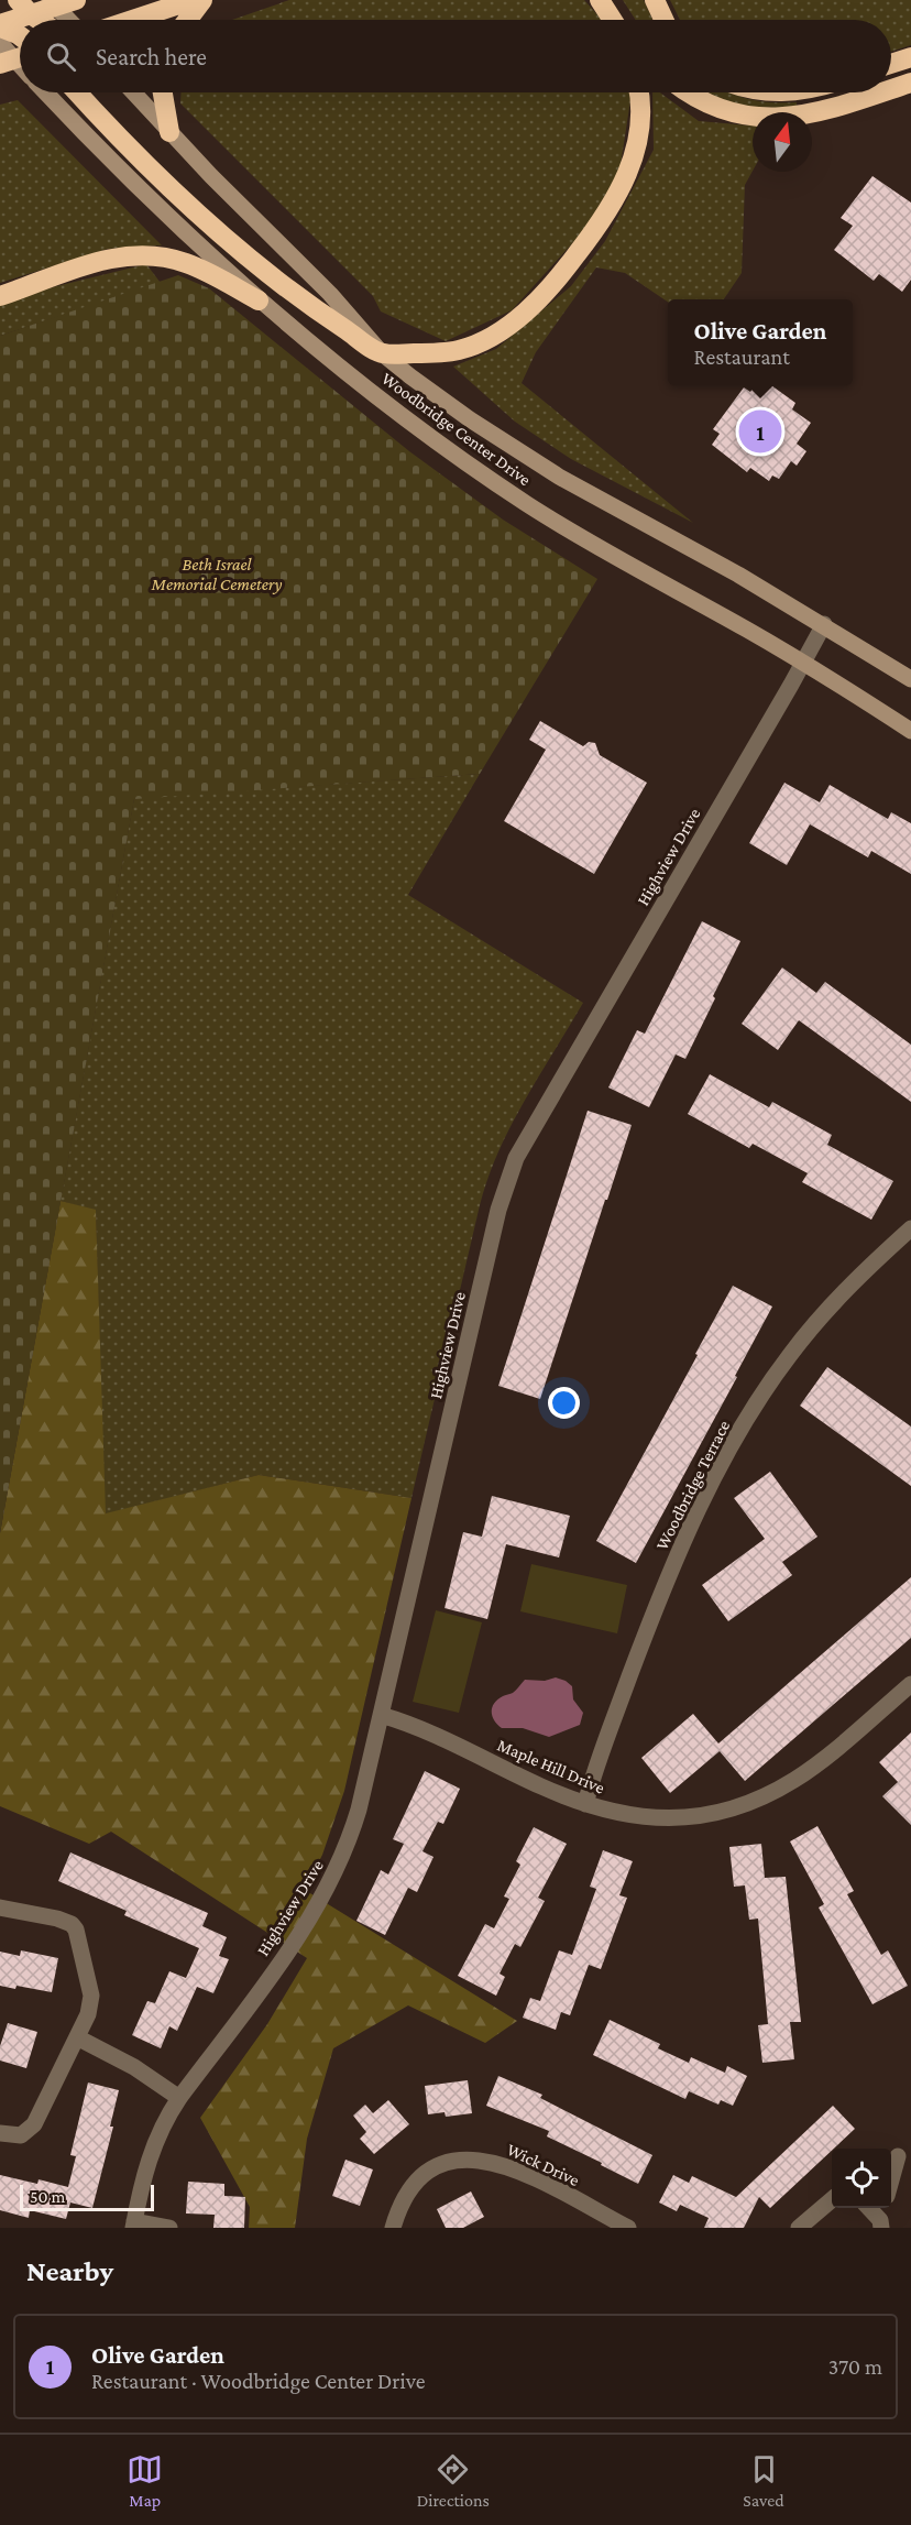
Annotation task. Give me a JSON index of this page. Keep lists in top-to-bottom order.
{
  "streets": {
    "street": [
      "Woodbridge Center Drive",
      "Highview Drive",
      "Woodbridge Terrace",
      "Maple Hill Drive",
      "Wick Drive"
    ]
  },
  "crossings": [
    ["Woodbridge Center Drive", "Highview Drive"],
    ["Highview Drive", "Maple Hill Drive"],
    ["Woodbridge Terrace", "Maple Hill Drive"]
  ],
  "parks": ["Beth Israel Memorial Cemetery"],
  "scale_bar": "50 m",
  "north": "top",
  "page": {
    "search": "Search here",
    "popup": ["Olive Garden", "Restaurant"],
    "pins": "1",
    "scale": "50 m",
    "heading": "Nearby",
    "list": [
      {
        "mark": "1",
        "name": "Olive Garden",
        "note": "Restaurant · Woodbridge Center Drive",
        "value": "370 m"
      }
    ],
    "nav": ["Map", "Directions", "Saved"]
  }
}
